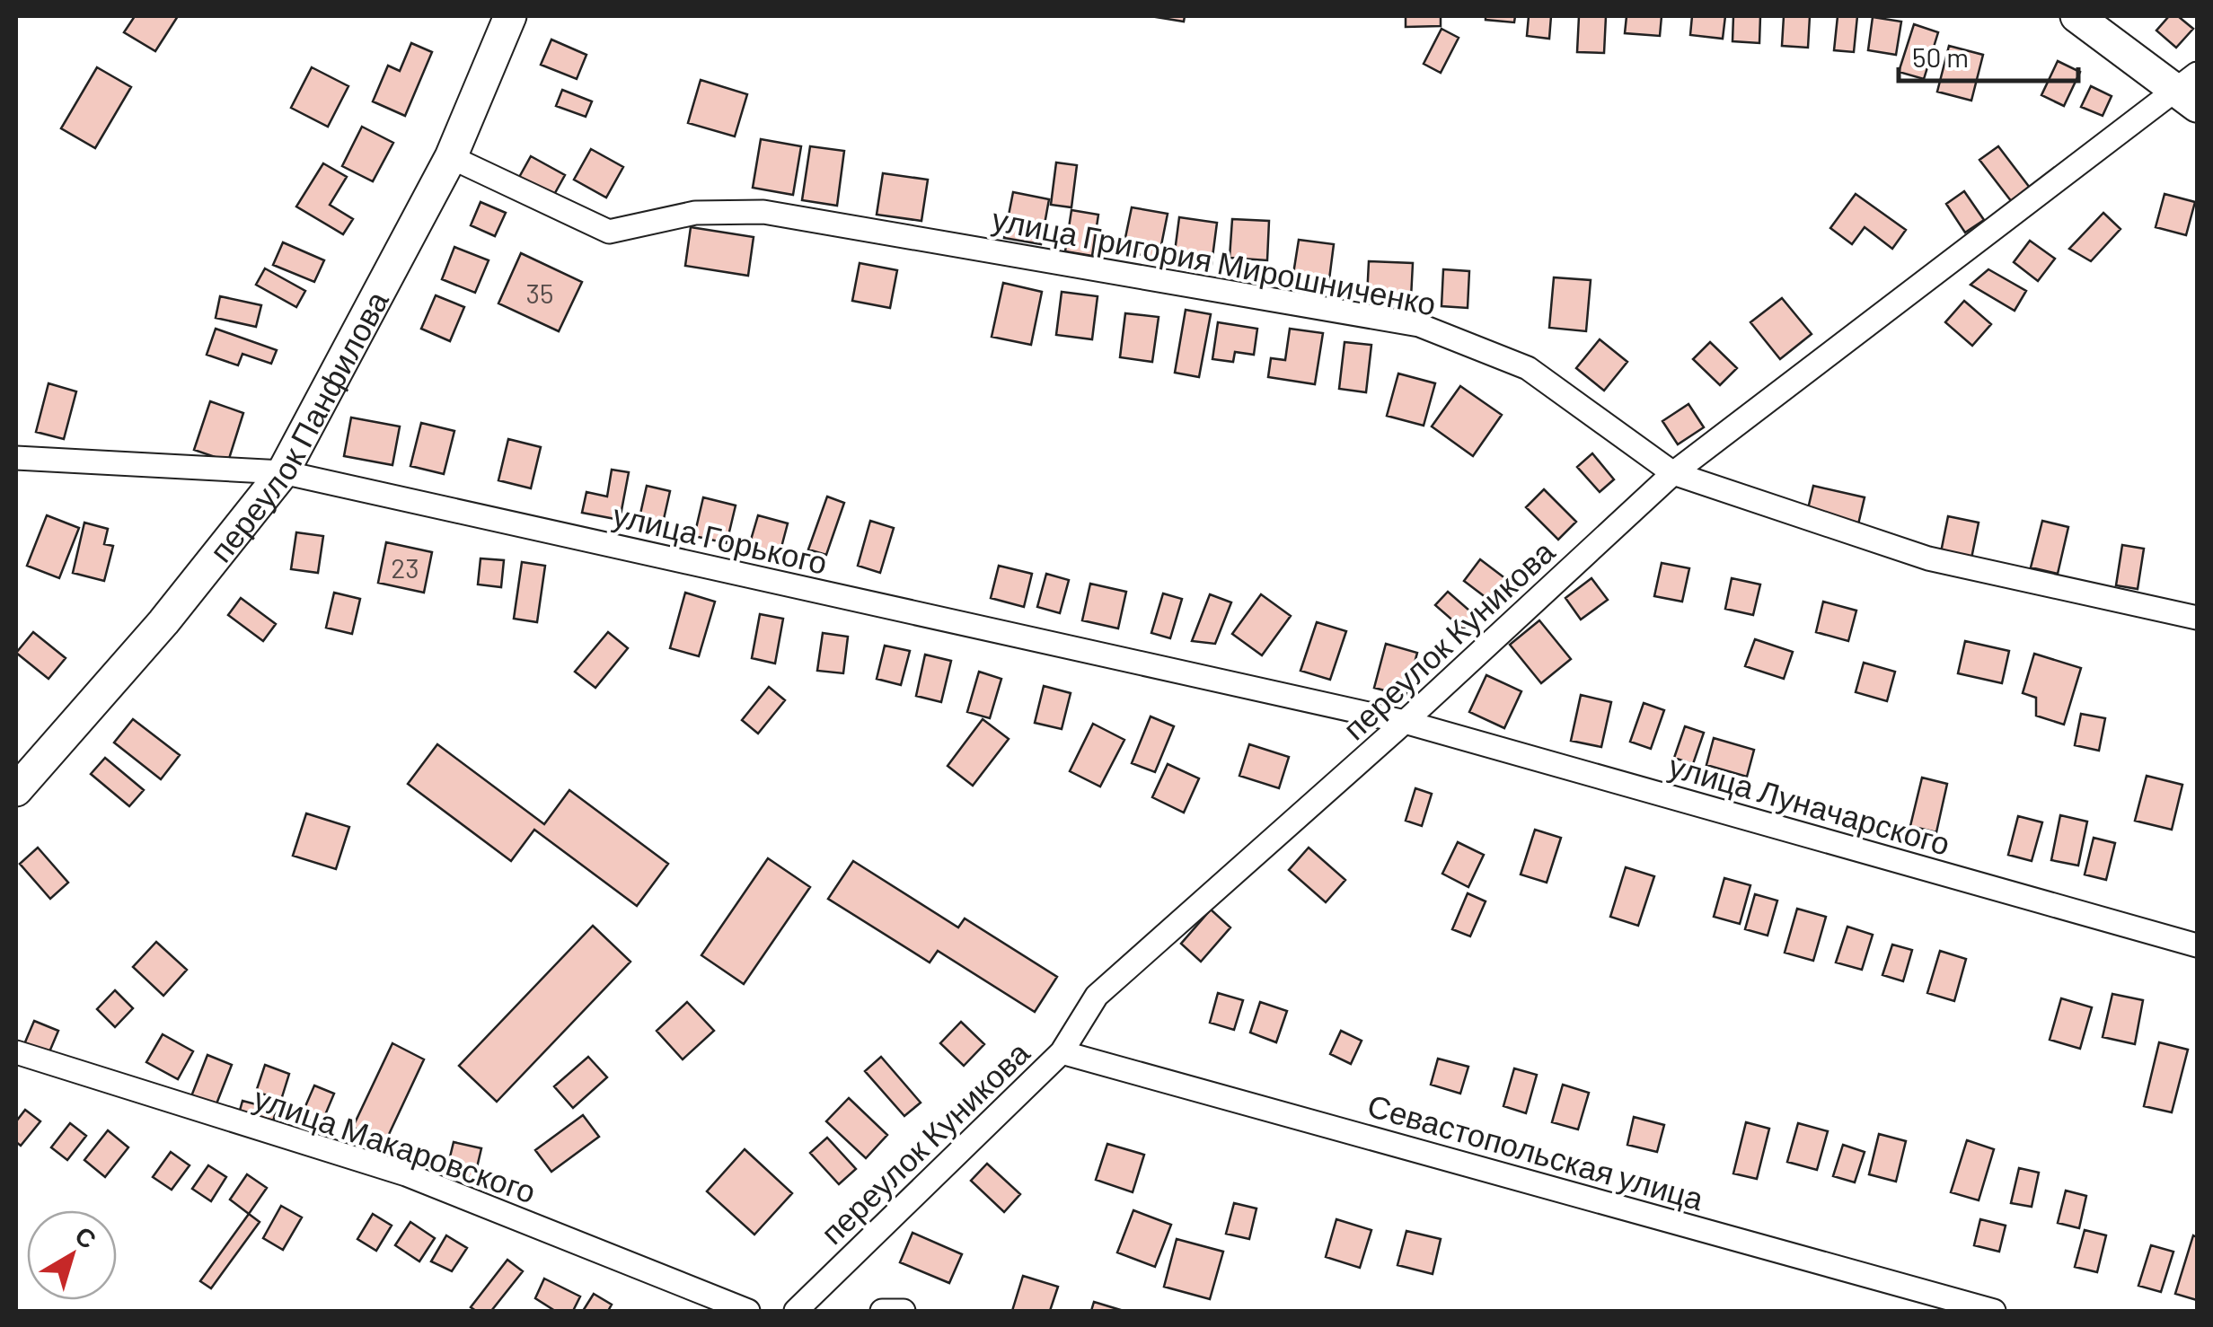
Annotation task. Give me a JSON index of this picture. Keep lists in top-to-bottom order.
{
  "streets": {
    "street": [
      "улица Григория Мирошниченко",
      "переулок Панфилова",
      "улица Горького",
      "переулок Куникова",
      "улица Луначарского",
      "улица Макаровского",
      "Севастопольская улица"
    ]
  },
  "crossings": [
    ["улица Григория Мирошниченко", "переулок Панфилова"],
    ["улица Григория Мирошниченко", "переулок Куникова"],
    ["переулок Панфилова", "улица Горького"],
    ["улица Горького", "переулок Куникова"],
    ["улица Горького", "улица Луначарского"],
    ["переулок Куникова", "улица Луначарского"],
    ["переулок Куникова", "Севастопольская улица"]
  ],
  "house_numbers": ["35", "23"],
  "scale_bar": "50 m",
  "north": "top right"
}
